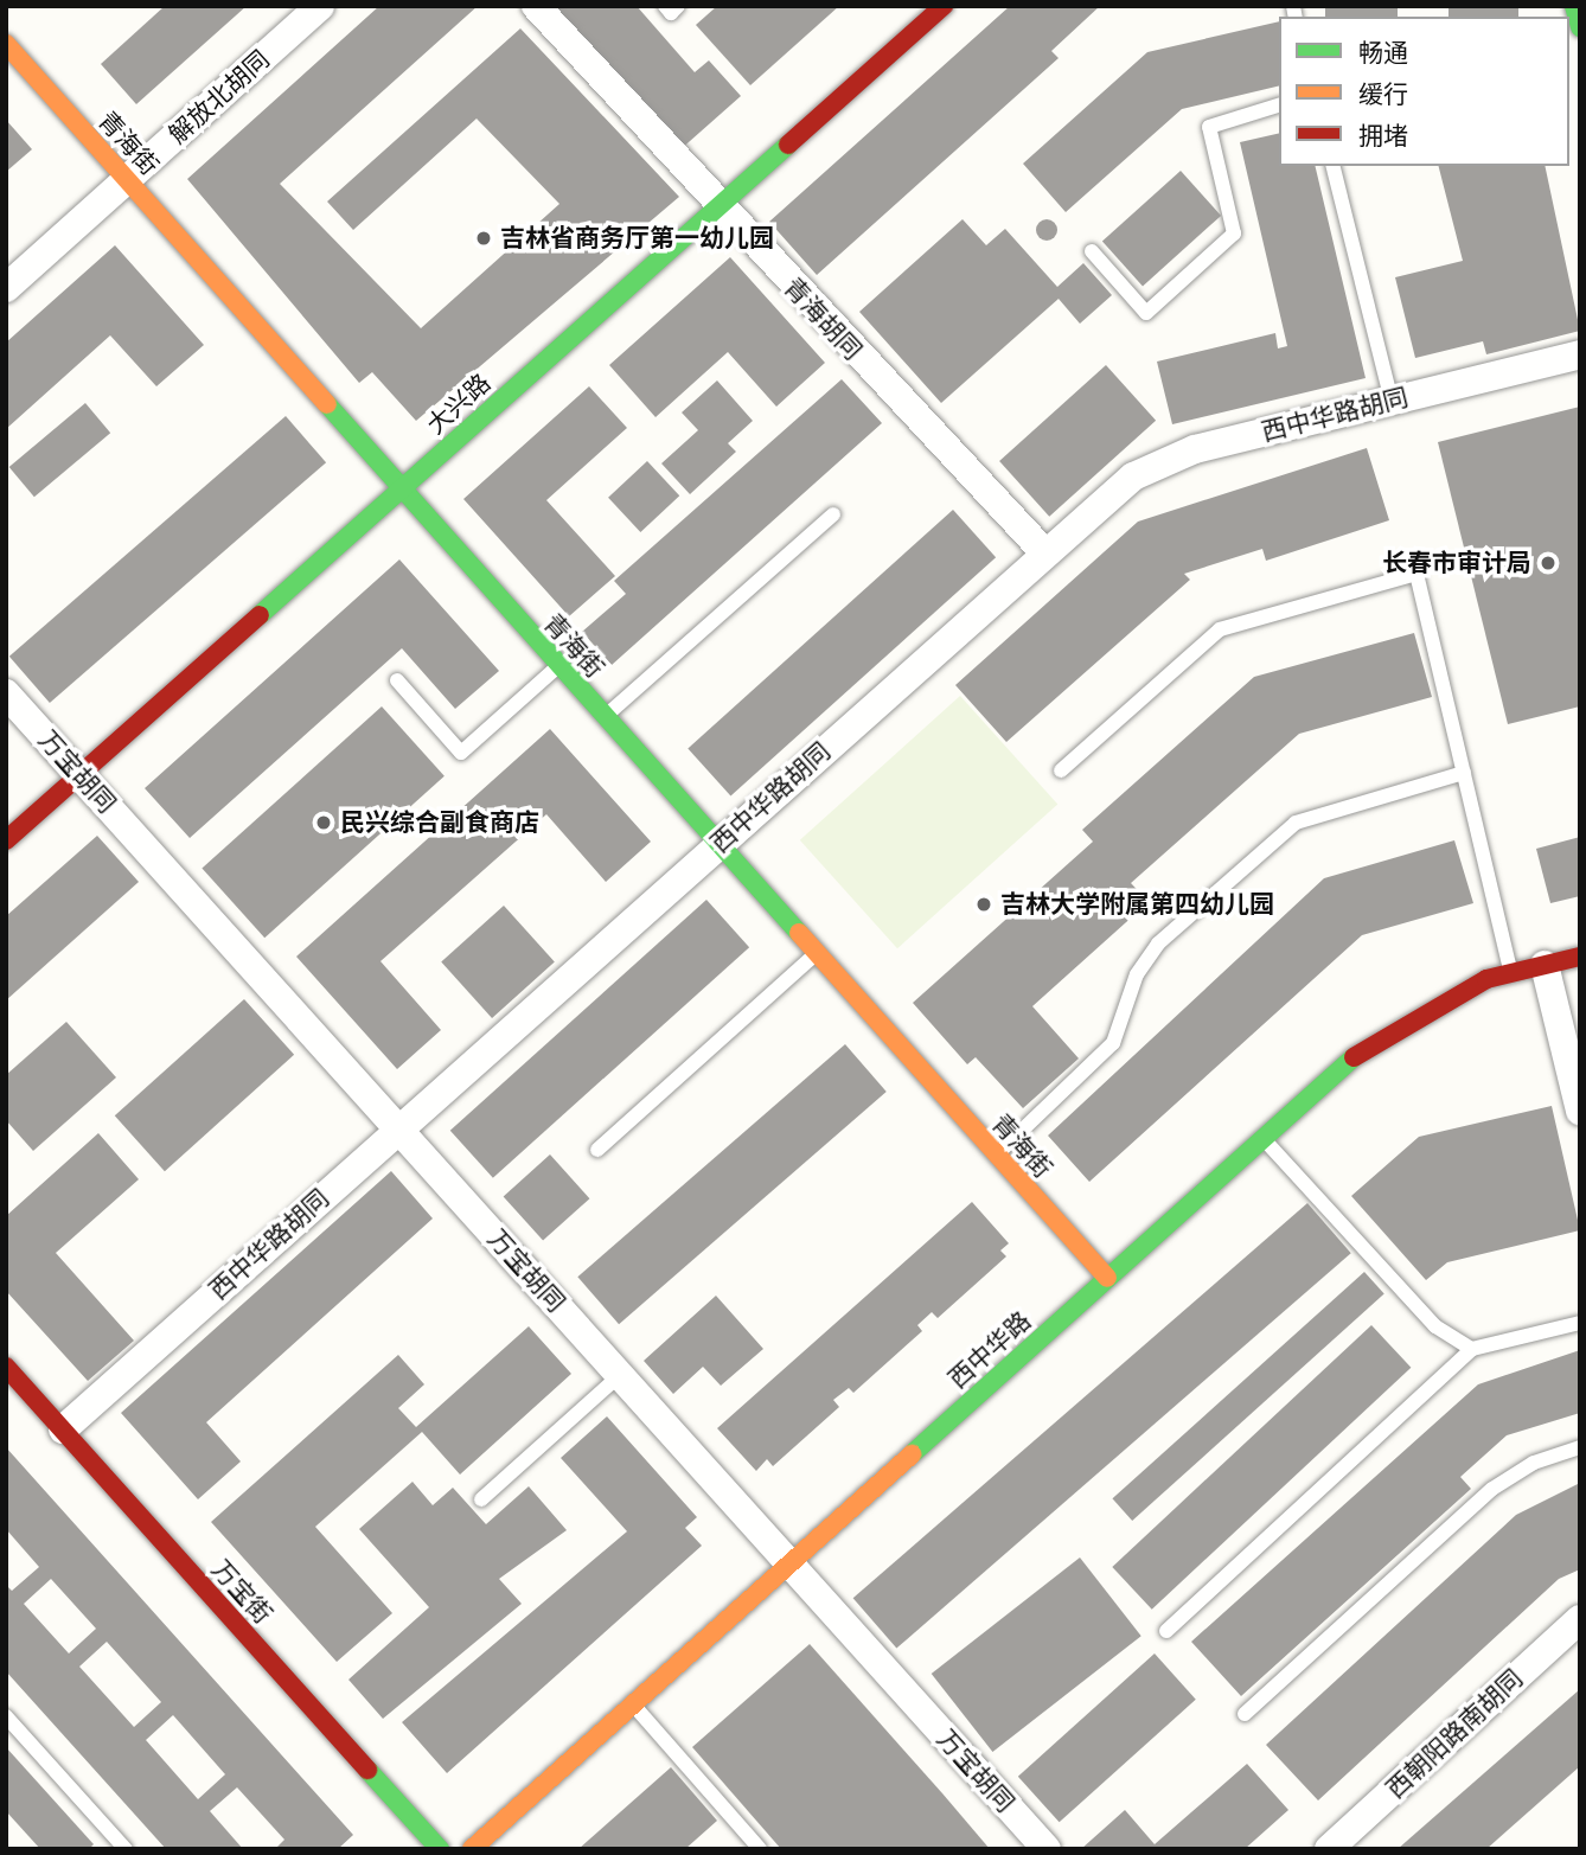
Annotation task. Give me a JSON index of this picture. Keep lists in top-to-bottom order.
{
  "streets": {
    "street": [
      "解放北胡同",
      "青海街",
      "青海胡同",
      "大兴路",
      "西中华路胡同",
      "万宝胡同",
      "西中华路",
      "万宝街",
      "西朝阳路南胡同"
    ]
  },
  "crossings": [
    ["解放北胡同", "青海街"],
    ["青海街", "大兴路"],
    ["青海街", "西中华路胡同"],
    ["青海街", "西中华路"],
    ["青海胡同", "大兴路"],
    ["青海胡同", "西中华路胡同"],
    ["大兴路", "万宝胡同"],
    ["西中华路胡同", "万宝胡同"],
    ["西中华路胡同", "万宝街"],
    ["万宝胡同", "西中华路"]
  ],
  "places": [
    "吉林省商务厅第一幼儿园",
    "长春市审计局",
    "民兴综合副食商店",
    "吉林大学附属第四幼儿园"
  ],
  "legend": ["畅通", "缓行", "拥堵"]
}
